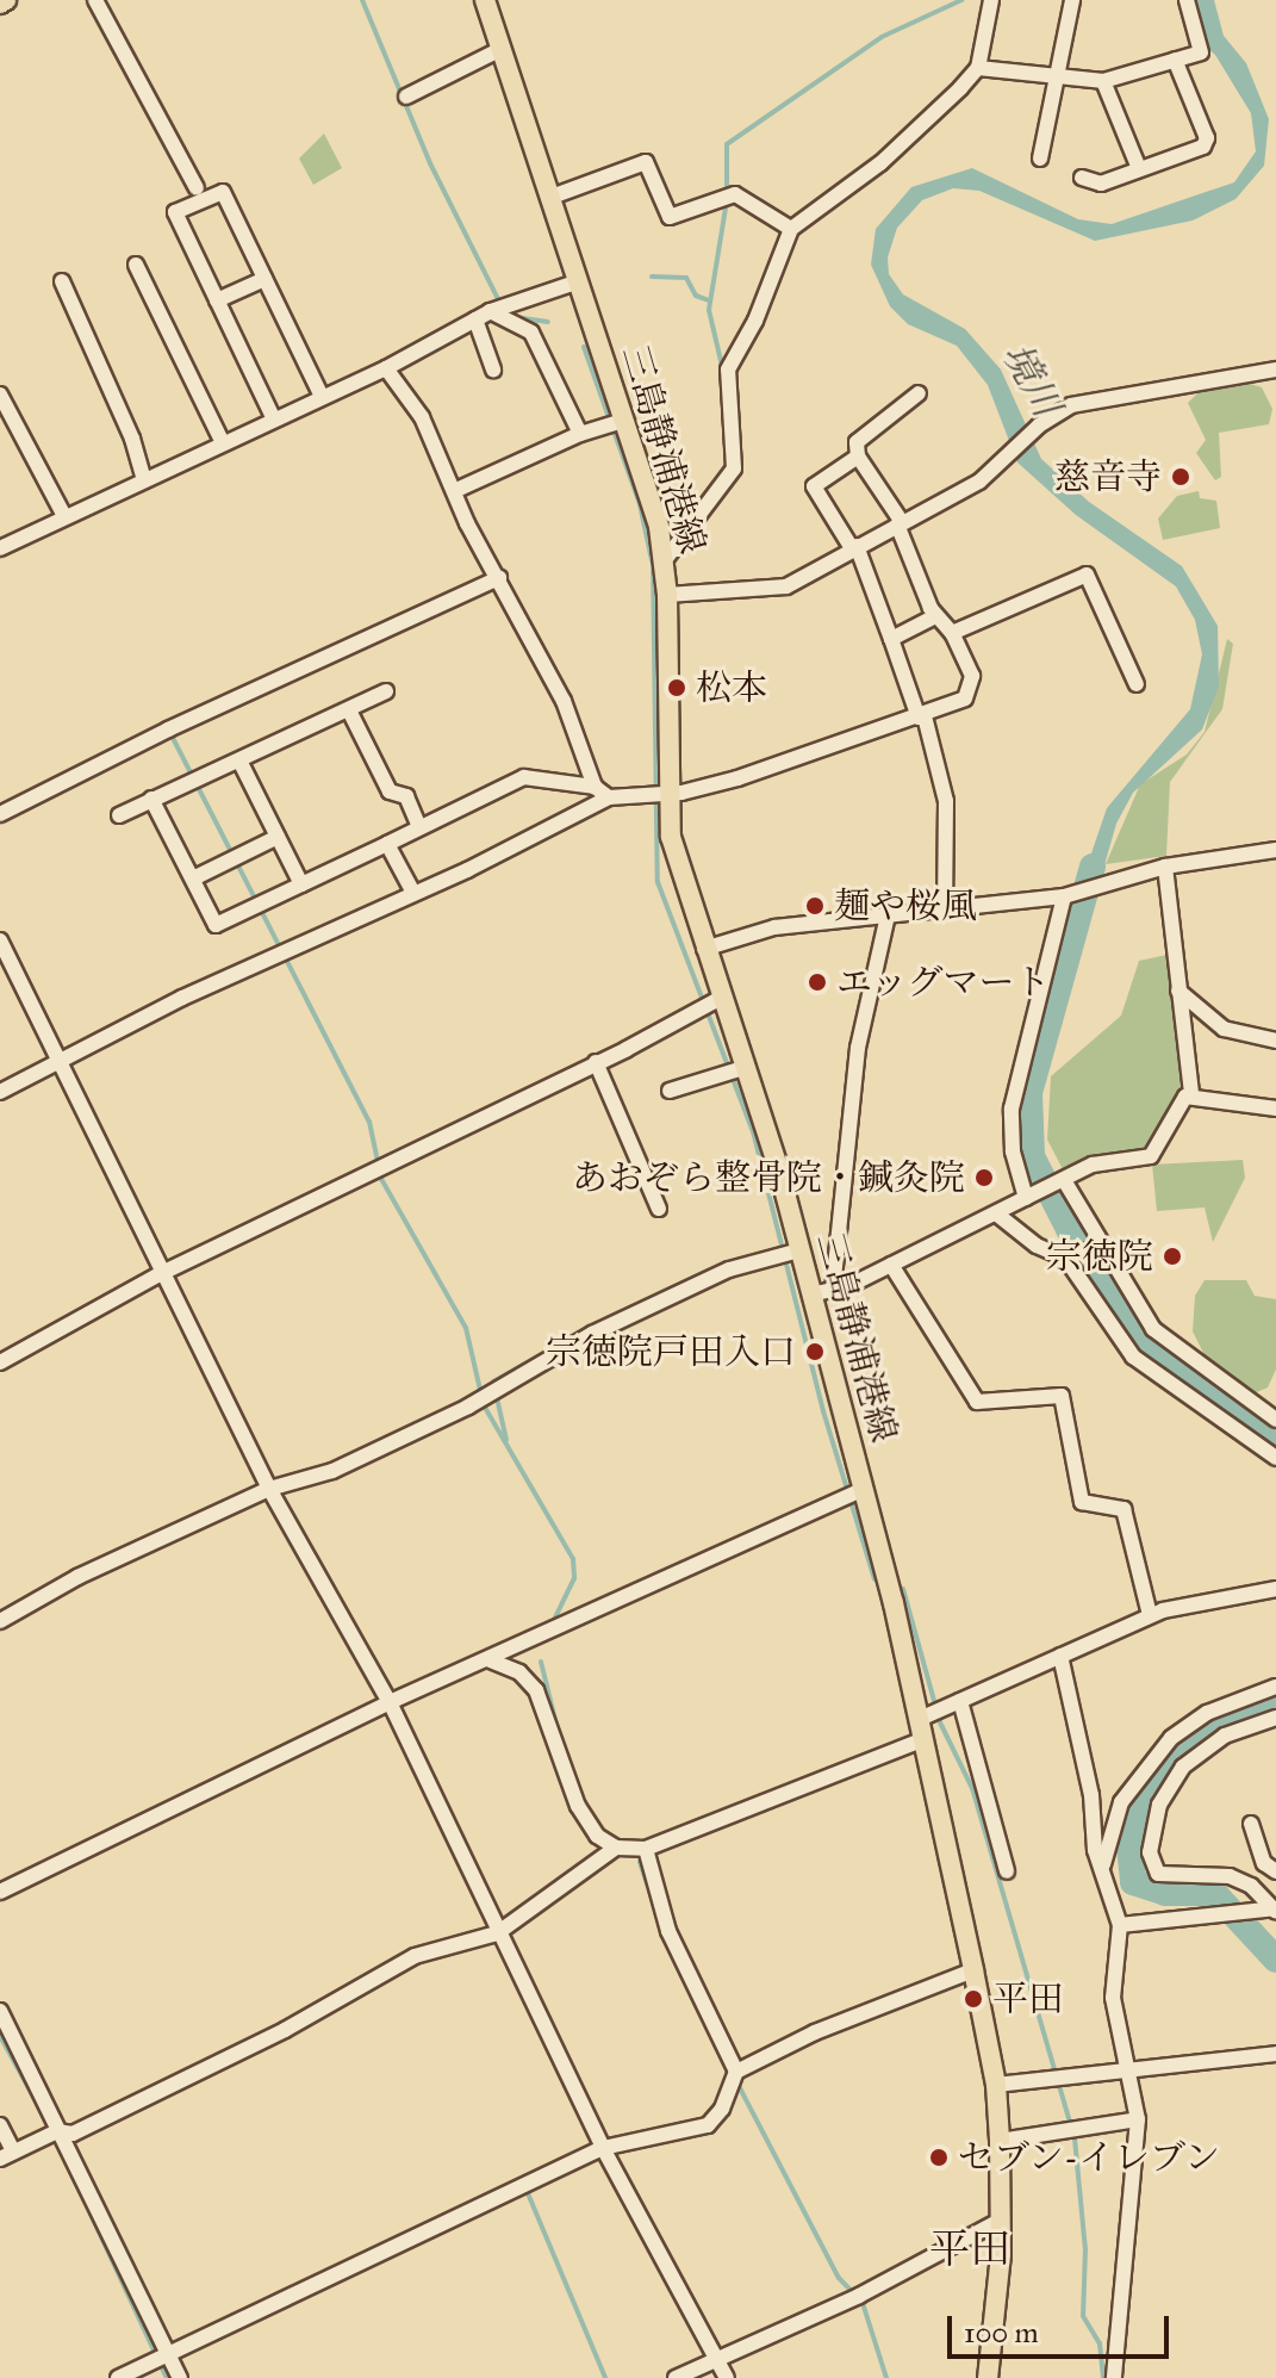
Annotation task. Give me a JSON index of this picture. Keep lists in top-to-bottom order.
{
  "streets": {
    "main road": ["三島静浦港線"]
  },
  "districts": ["平田"],
  "water": ["境川"],
  "places": [
    "慈音寺",
    "松本",
    "麺や桜風",
    "エッグマート",
    "あおぞら整骨院・鍼灸院",
    "宗徳院",
    "宗徳院戸田入口",
    "平田",
    "セブン-イレブン"
  ],
  "scale_bar": "100 m"
}
